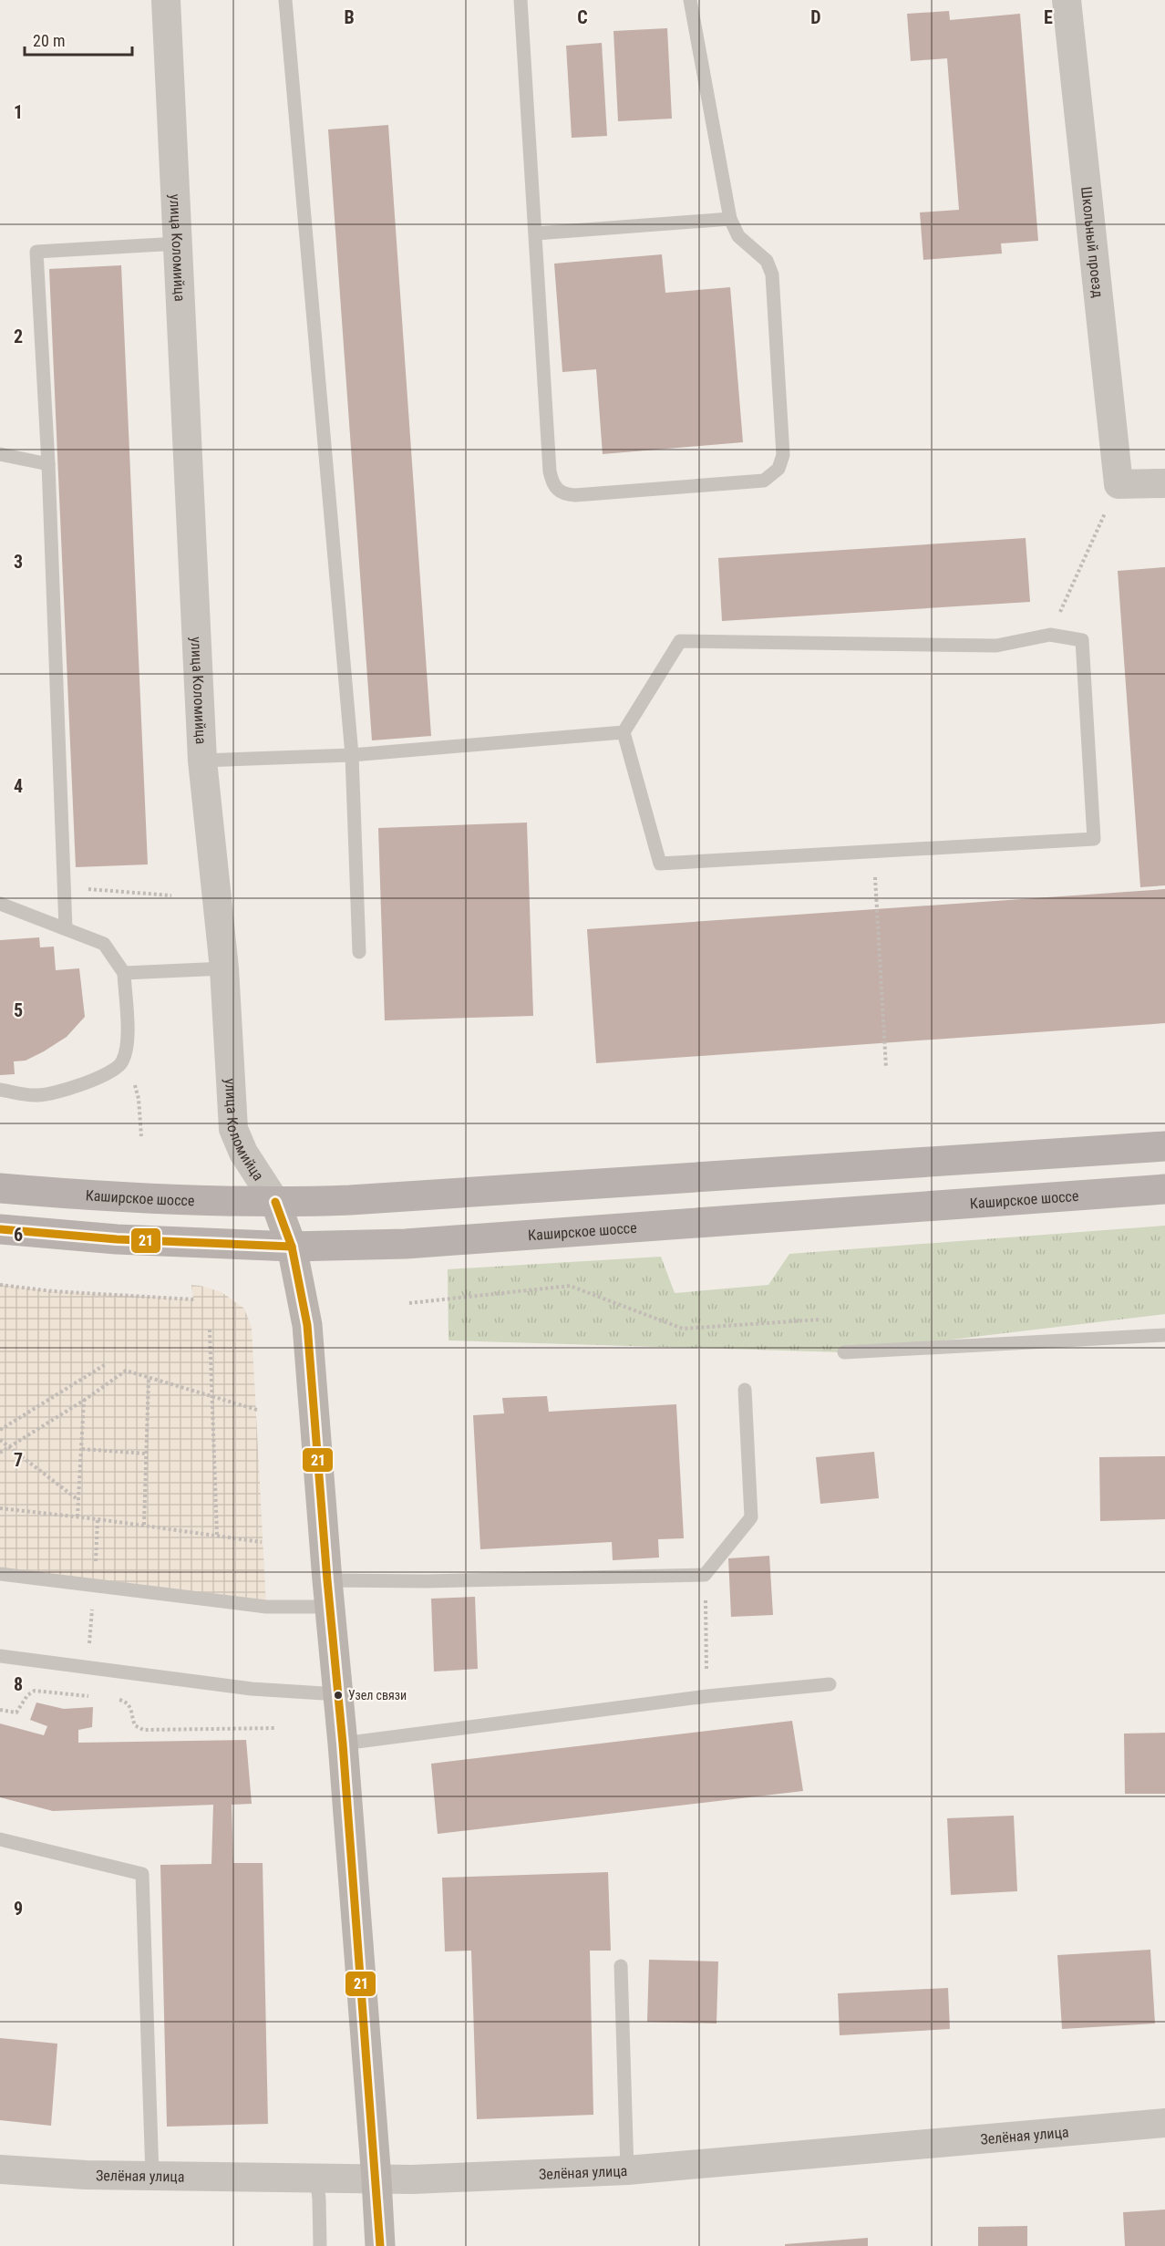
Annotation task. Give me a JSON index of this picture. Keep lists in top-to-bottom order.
{
  "streets": {
    "main road": ["улица Коломийца", "Каширское шоссе"],
    "street": ["Школьный проезд", "Зелёная улица"]
  },
  "crossings": [
    ["улица Коломийца", "Каширское шоссе"],
    ["улица Коломийца", "Зелёная улица"]
  ],
  "places": ["Узел связи"],
  "lines": ["transit line 21"],
  "scale_bar": "20 m",
  "grid": {
    "columns": [
      "B",
      "C",
      "D",
      "E"
    ],
    "rows": [
      "1",
      "2",
      "3",
      "4",
      "5",
      "6",
      "7",
      "8",
      "9"
    ]
  }
}
